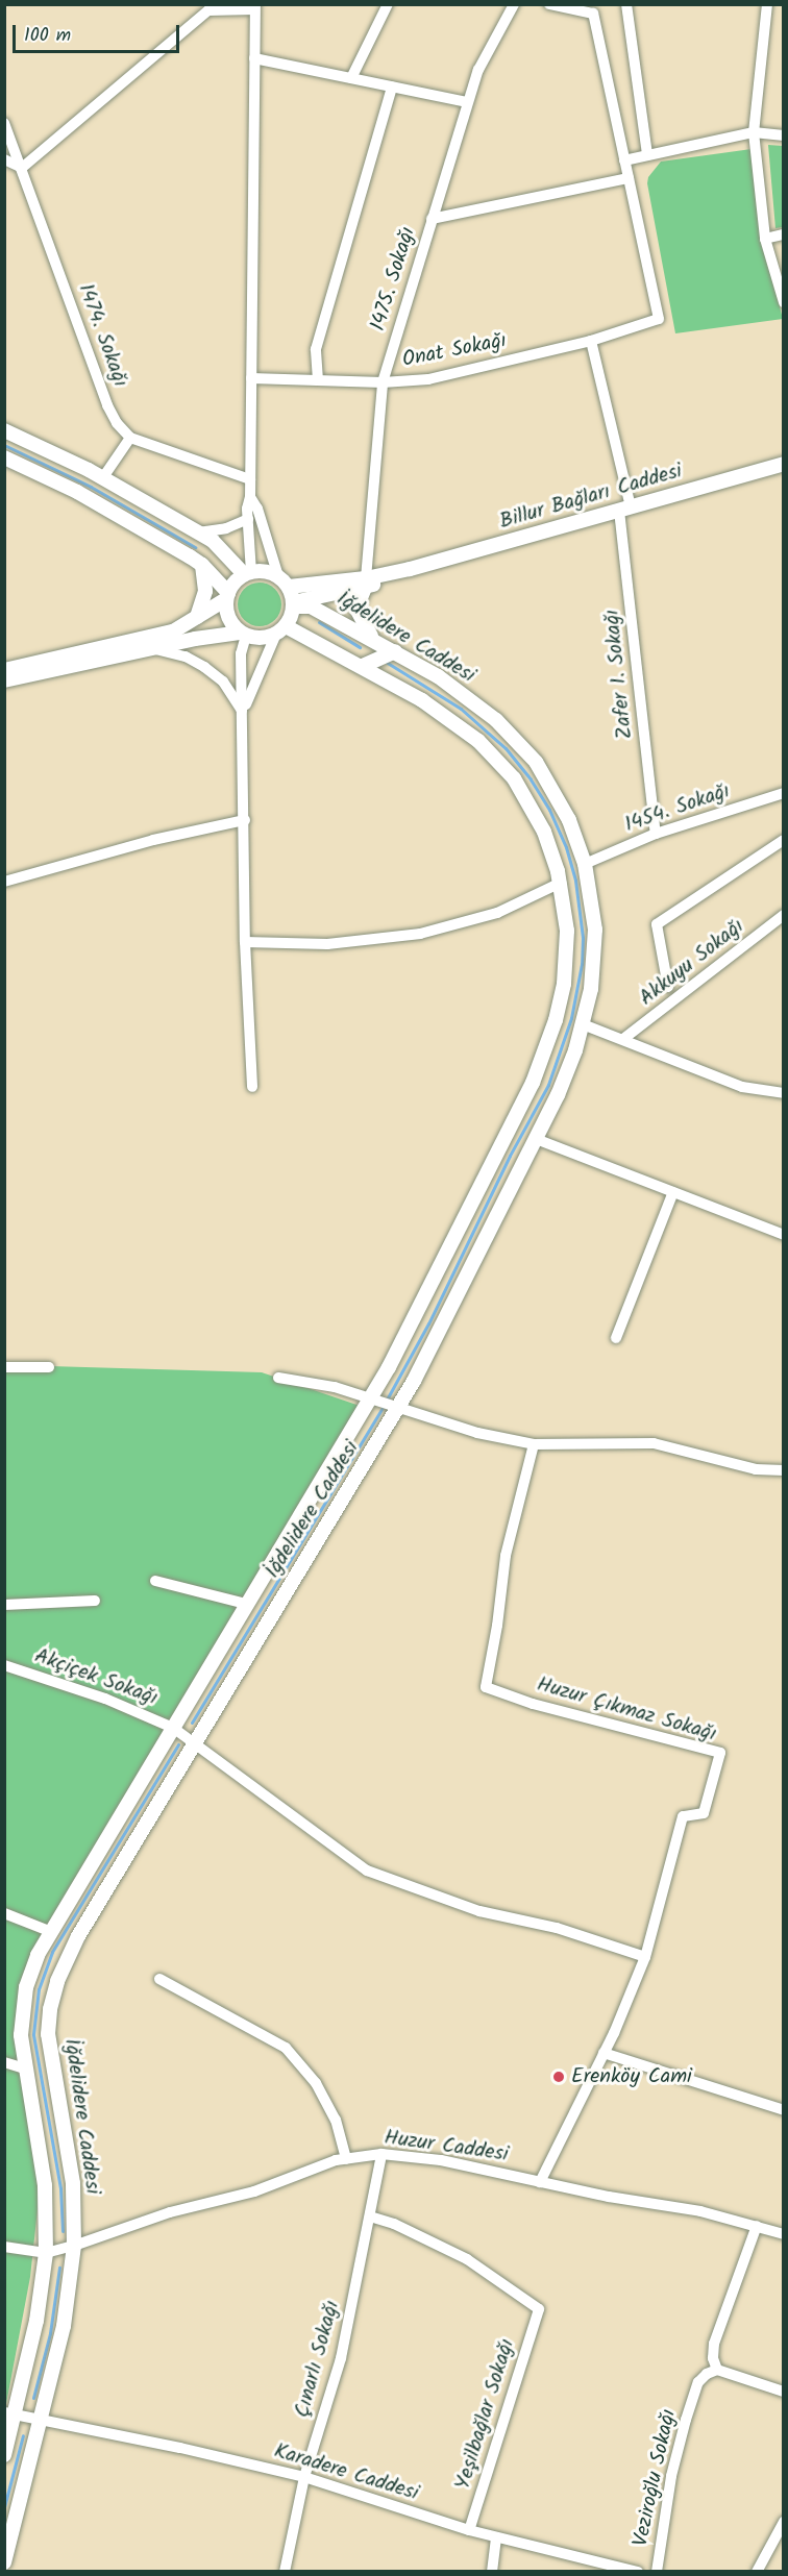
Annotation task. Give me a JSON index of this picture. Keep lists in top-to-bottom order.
{
  "streets": {
    "street": [
      "1475. Sokağı",
      "1474. Sokağı",
      "Onat Sokağı",
      "Billur Bağları Caddesi",
      "İğdelidere Caddesi",
      "Zafer 1. Sokağı",
      "1454. Sokağı",
      "Akkuyu Sokağı",
      "Akçiçek Sokağı",
      "Huzur Çıkmaz Sokağı",
      "Huzur Caddesi",
      "Çınarlı Sokağı",
      "Yeşilbağlar Sokağı",
      "Karadere Caddesi",
      "Veziroğlu Sokağı"
    ]
  },
  "crossings": [
    ["1475. Sokağı", "Onat Sokağı"],
    ["1475. Sokağı", "Billur Bağları Caddesi"],
    ["Onat Sokağı", "Zafer 1. Sokağı"],
    ["Billur Bağları Caddesi", "Zafer 1. Sokağı"],
    ["İğdelidere Caddesi", "1454. Sokağı"],
    ["İğdelidere Caddesi", "Akçiçek Sokağı"],
    ["İğdelidere Caddesi", "Huzur Caddesi"],
    ["İğdelidere Caddesi", "Karadere Caddesi"],
    ["Zafer 1. Sokağı", "1454. Sokağı"],
    ["Akçiçek Sokağı", "Huzur Çıkmaz Sokağı"],
    ["Huzur Çıkmaz Sokağı", "Huzur Caddesi"],
    ["Huzur Caddesi", "Çınarlı Sokağı"],
    ["Çınarlı Sokağı", "Yeşilbağlar Sokağı"],
    ["Çınarlı Sokağı", "Karadere Caddesi"],
    ["Yeşilbağlar Sokağı", "Karadere Caddesi"]
  ],
  "places": ["Erenköy Cami"],
  "scale_bar": "100 m"
}
